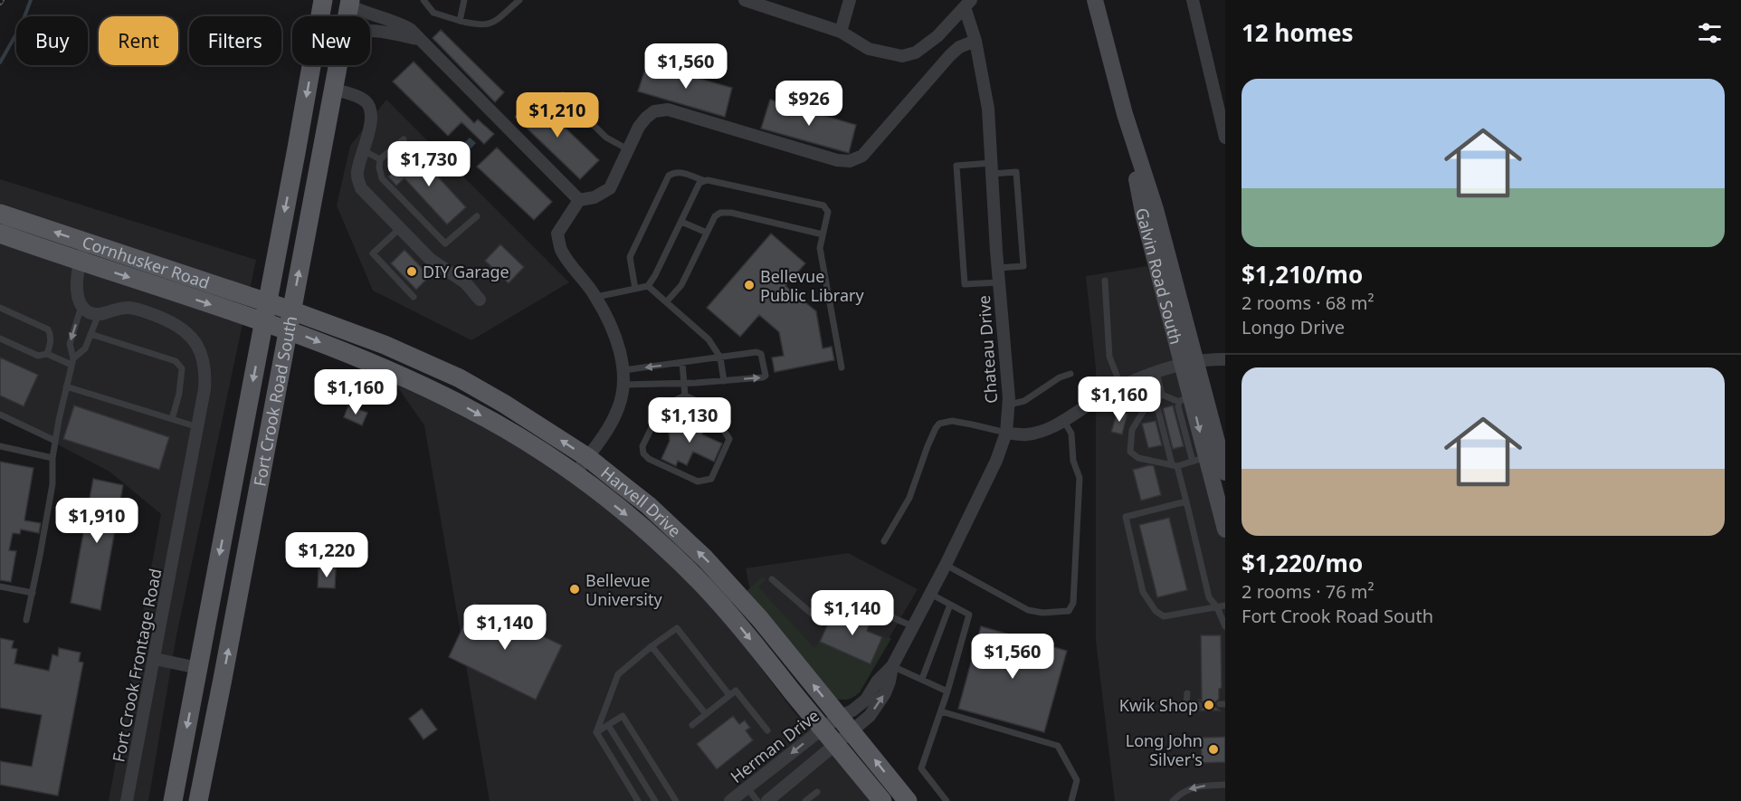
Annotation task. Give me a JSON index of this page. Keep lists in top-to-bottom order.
{
  "streets": {
    "main road": [
      "Cornhusker Road",
      "Galvin Road South",
      "Fort Crook Road South",
      "Harvell Drive"
    ],
    "street": ["Chateau Drive", "Fort Crook Frontage Road", "Herman Drive"]
  },
  "crossings": [
    ["Cornhusker Road", "Fort Crook Road South"],
    ["Cornhusker Road", "Harvell Drive"],
    ["Chateau Drive", "Harvell Drive"],
    ["Chateau Drive", "Herman Drive"],
    ["Fort Crook Road South", "Harvell Drive"],
    ["Harvell Drive", "Herman Drive"]
  ],
  "places": [
    "DIY Garage",
    "Bellevue Public Library",
    "Bellevue University",
    "Kwik Shop",
    "Long John Silver's"
  ],
  "page": {
    "heading": "12 homes",
    "chip": [
      "Buy",
      "Rent",
      "Filters",
      "New"
    ],
    "price": [
      "$1,560",
      "$926",
      "$1,210",
      "$1,730",
      "$1,160",
      "$1,160",
      "$1,130",
      "$1,910",
      "$1,220",
      "$1,140",
      "$1,140",
      "$1,560"
    ],
    "list": [
      {
        "name": "$1,210/mo",
        "note": "2 rooms · 68 m² · Longo Drive"
      },
      {
        "name": "$1,220/mo",
        "note": "2 rooms · 76 m² · Fort Crook Road South"
      }
    ]
  }
}
